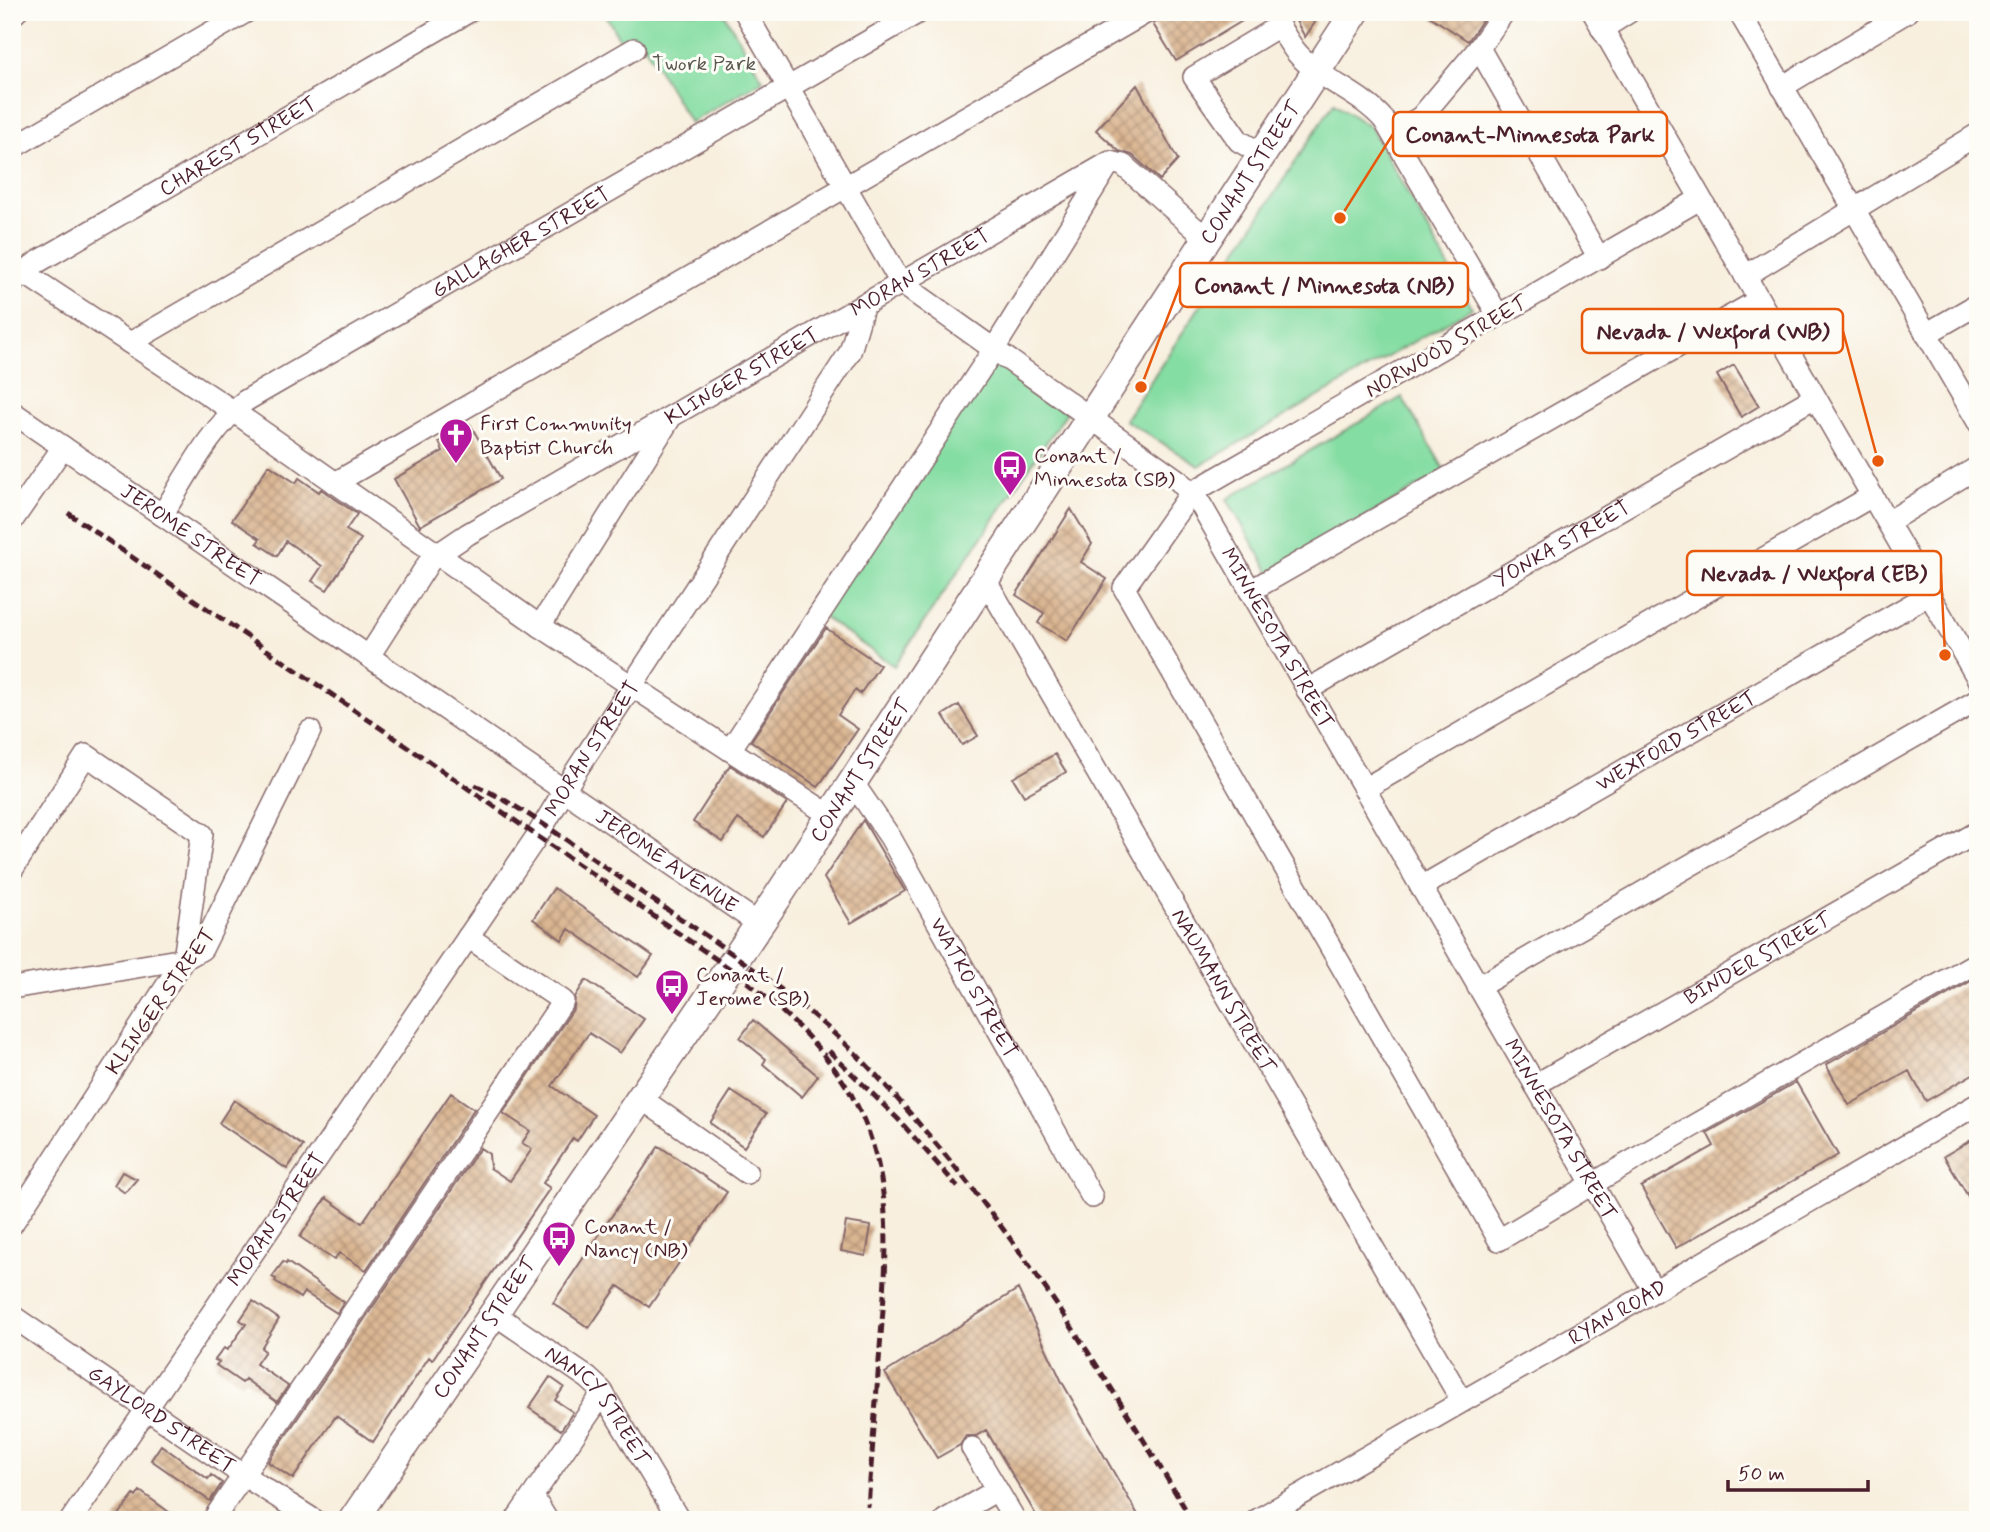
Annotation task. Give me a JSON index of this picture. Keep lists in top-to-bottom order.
{
  "streets": {
    "main road": ["CONANT STREET"],
    "street": [
      "CHAREST STREET",
      "GALLAGHER STREET",
      "MORAN STREET",
      "NORWOOD STREET",
      "KLINGER STREET",
      "JEROME STREET",
      "YONKA STREET",
      "MINNESOTA STREET",
      "WEXFORD STREET",
      "JEROME AVENUE",
      "BINDER STREET",
      "WATKO STREET",
      "NAUMANN STREET",
      "RYAN ROAD",
      "NANCY STREET",
      "GAYLORD STREET"
    ]
  },
  "crossings": [
    ["CONANT STREET", "MINNESOTA STREET"],
    ["CONANT STREET", "JEROME AVENUE"],
    ["CONANT STREET", "WATKO STREET"],
    ["CONANT STREET", "NAUMANN STREET"],
    ["CONANT STREET", "NANCY STREET"],
    ["GALLAGHER STREET", "JEROME STREET"],
    ["GALLAGHER STREET", "MINNESOTA STREET"],
    ["MORAN STREET", "KLINGER STREET"],
    ["MORAN STREET", "MINNESOTA STREET"],
    ["MORAN STREET", "JEROME AVENUE"],
    ["MORAN STREET", "GAYLORD STREET"],
    ["NORWOOD STREET", "MINNESOTA STREET"],
    ["KLINGER STREET", "JEROME STREET"],
    ["KLINGER STREET", "JEROME AVENUE"],
    ["JEROME STREET", "JEROME AVENUE"],
    ["YONKA STREET", "MINNESOTA STREET"],
    ["MINNESOTA STREET", "WEXFORD STREET"],
    ["MINNESOTA STREET", "BINDER STREET"],
    ["MINNESOTA STREET", "RYAN ROAD"],
    ["NAUMANN STREET", "RYAN ROAD"]
  ],
  "parks": ["Twork Park"],
  "places": {
    "other": [
      "Conant-Minnesota Park",
      "Conant / Minnesota (NB)",
      "Nevada / Wexford (WB)",
      "Nevada / Wexford (EB)"
    ],
    "church": ["First Community Baptist Church"],
    "bus stop": ["Conant / Minnesota (SB)", "Conant / Jerome (SB)", "Conant / Nancy (NB)"]
  },
  "scale_bar": "50 m"
}
